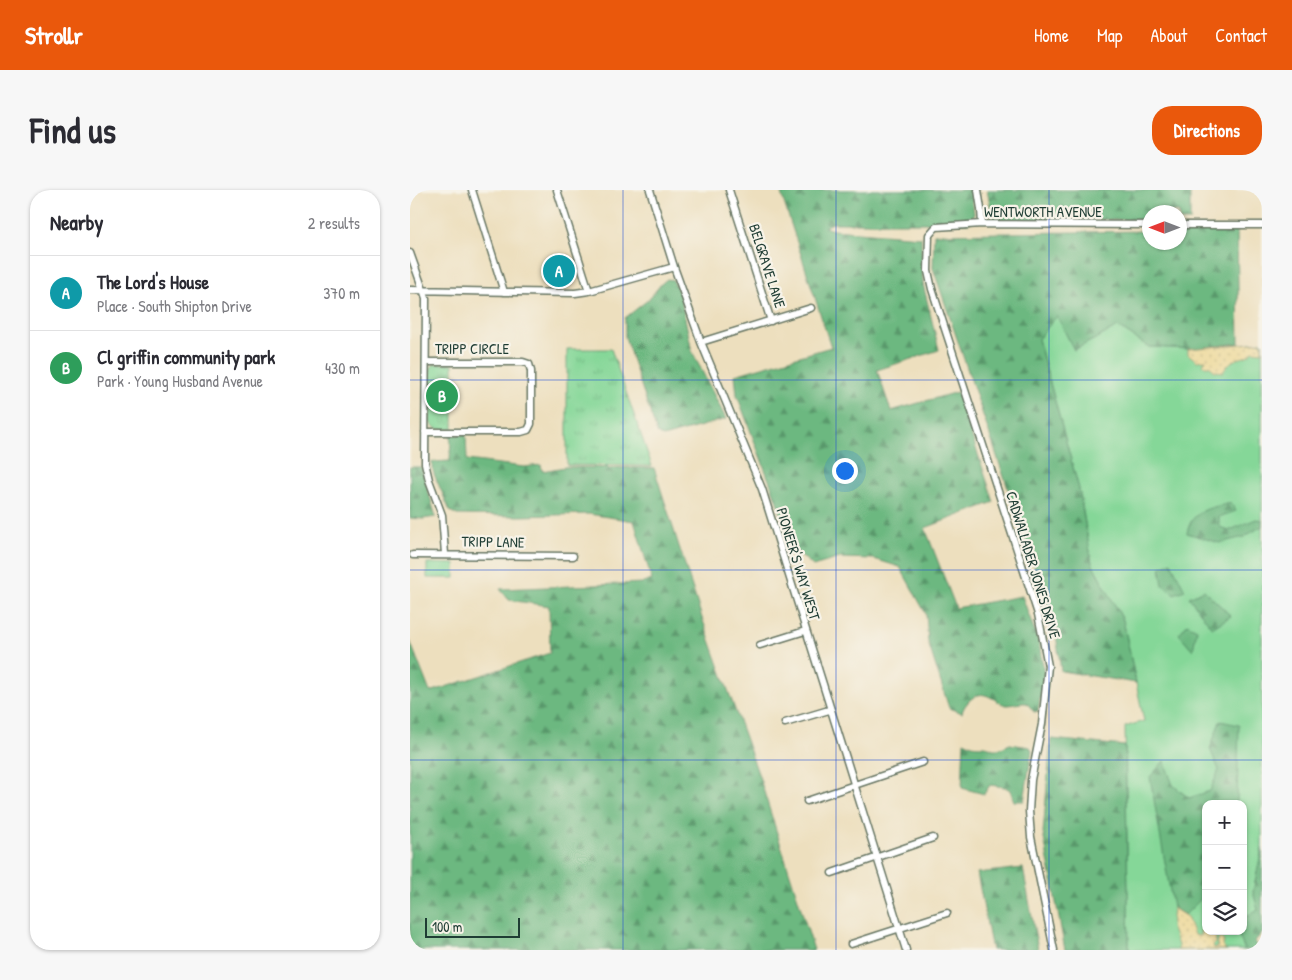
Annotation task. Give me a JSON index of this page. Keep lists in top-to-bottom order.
{
  "streets": {
    "street": [
      "WENTWORTH AVENUE",
      "BELGRAVE LANE",
      "TRIPP CIRCLE",
      "TRIPP LANE",
      "PIONEER'S WAY WEST",
      "CADWALLADER JONES DRIVE"
    ]
  },
  "crossings": [
    ["WENTWORTH AVENUE", "CADWALLADER JONES DRIVE"]
  ],
  "scale_bar": "100 m",
  "north": "left",
  "page": {
    "header": "Strollr",
    "nav": [
      "Home",
      "Map",
      "About",
      "Contact"
    ],
    "buttons": "Directions",
    "title": "Find us",
    "heading": ["Nearby", "2 results"],
    "pins": ["A", "B"],
    "list": [
      {
        "mark": "A",
        "name": "The Lord's House",
        "note": "Place · South Shipton Drive",
        "value": "370 m"
      },
      {
        "mark": "B",
        "name": "Cl griffin community park",
        "note": "Park · Young Husband Avenue",
        "value": "430 m"
      }
    ],
    "map_buttons": ["+", "−"],
    "scale": "100 m"
  }
}
